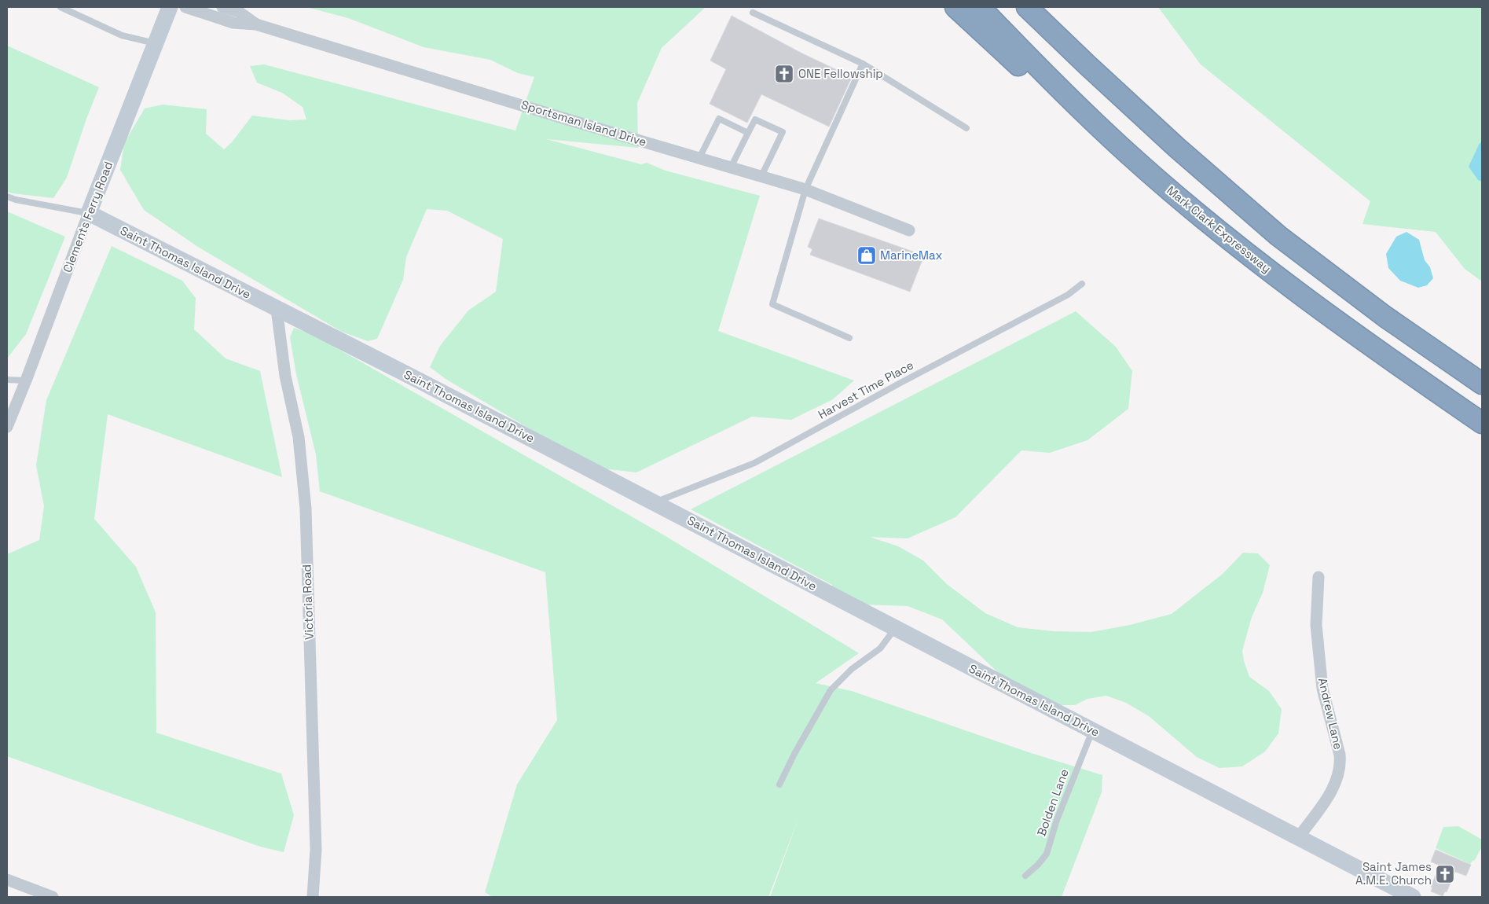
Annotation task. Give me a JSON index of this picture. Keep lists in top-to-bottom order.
{
  "streets": {
    "highway": ["Mark Clark Expressway"],
    "main road": ["Clements Ferry Road", "Saint Thomas Island Drive"],
    "street": ["Sportsman Island Drive", "Victoria Road", "Andrew Lane"],
    "lane": ["Harvest Time Place", "Bolden Lane"]
  },
  "crossings": [
    ["Clements Ferry Road", "Saint Thomas Island Drive"],
    ["Saint Thomas Island Drive", "Harvest Time Place"],
    ["Saint Thomas Island Drive", "Victoria Road"],
    ["Saint Thomas Island Drive", "Andrew Lane"],
    ["Saint Thomas Island Drive", "Bolden Lane"]
  ],
  "places": {
    "church": ["ONE Fellowship", "Saint James A.M.E. Church"],
    "shop": ["MarineMax"]
  }
}
